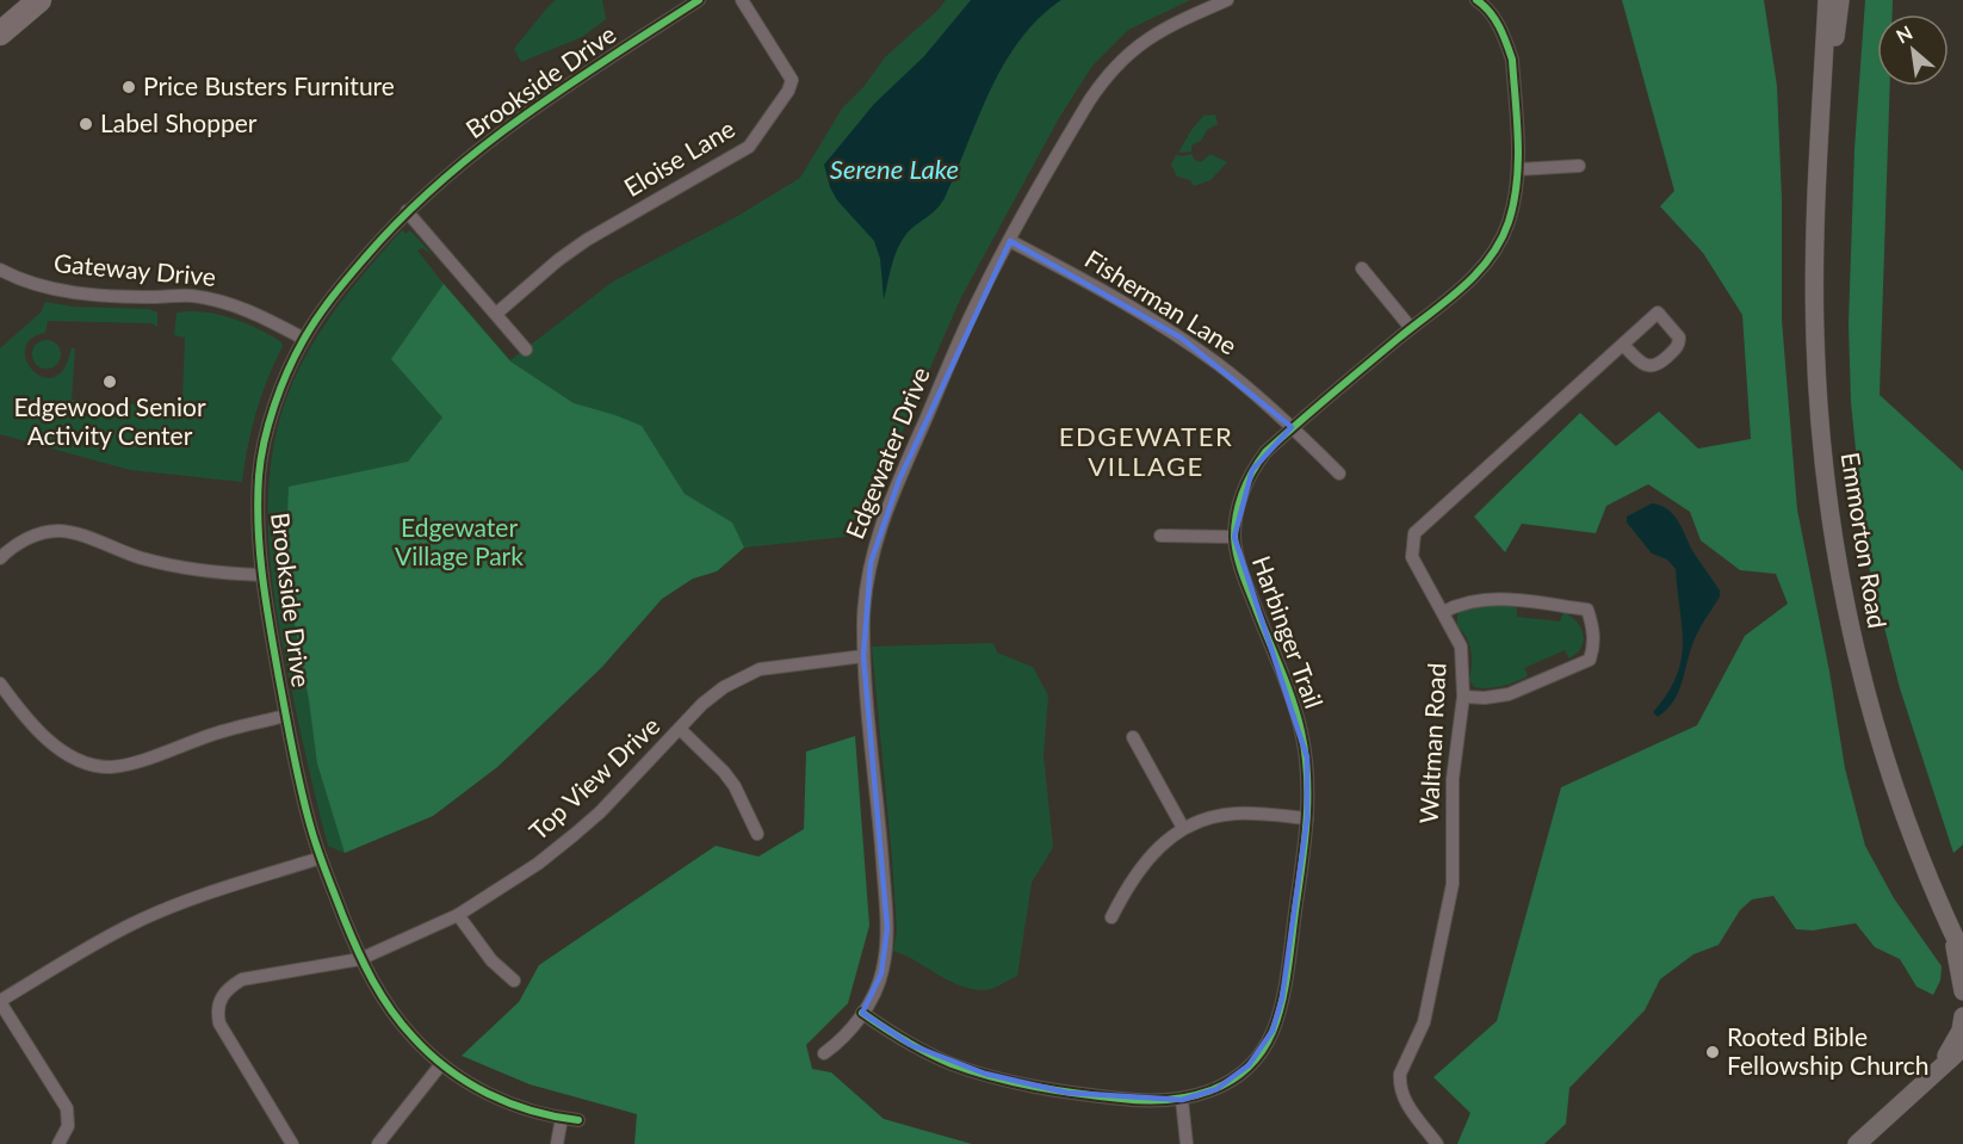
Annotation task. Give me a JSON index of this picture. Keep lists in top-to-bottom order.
{
  "streets": {
    "main road": ["Emmorton Road"],
    "street": [
      "Brookside Drive",
      "Eloise Lane",
      "Gateway Drive",
      "Fisherman Lane",
      "Edgewater Drive",
      "Harbinger Trail",
      "Waltman Road",
      "Top View Drive"
    ]
  },
  "crossings": [
    ["Brookside Drive", "Gateway Drive"],
    ["Brookside Drive", "Top View Drive"],
    ["Fisherman Lane", "Edgewater Drive"],
    ["Fisherman Lane", "Harbinger Trail"],
    ["Edgewater Drive", "Harbinger Trail"],
    ["Edgewater Drive", "Top View Drive"]
  ],
  "districts": ["EDGEWATER VILLAGE"],
  "water": ["Serene Lake"],
  "parks": ["Edgewater Village Park"],
  "places": [
    "Price Busters Furniture",
    "Label Shopper",
    "Edgewood Senior Activity Center",
    "Rooted Bible Fellowship Church"
  ],
  "north": "top left"
}
